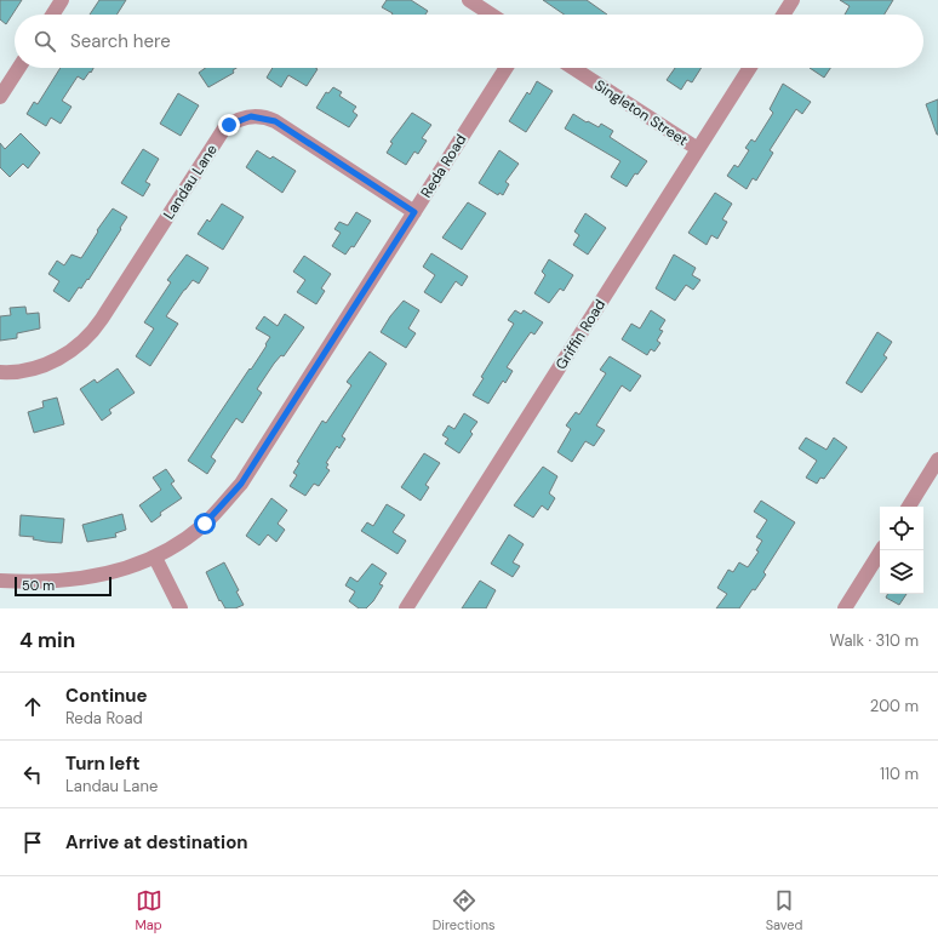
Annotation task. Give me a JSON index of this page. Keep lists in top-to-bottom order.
{
  "streets": {
    "street": [
      "Singleton Street",
      "Reda Road",
      "Landau Lane",
      "Griffin Road"
    ]
  },
  "crossings": [
    ["Singleton Street", "Griffin Road"],
    ["Reda Road", "Landau Lane"]
  ],
  "scale_bar": "50 m",
  "page": {
    "search": "Search here",
    "scale": "50 m",
    "heading": ["4 min", "Walk · 310 m"],
    "list": [
      ["Continue", "Reda Road", "200 m"],
      ["Turn left", "Landau Lane", "110 m"],
      "Arrive at destination"
    ],
    "nav": ["Map", "Directions", "Saved"]
  }
}
